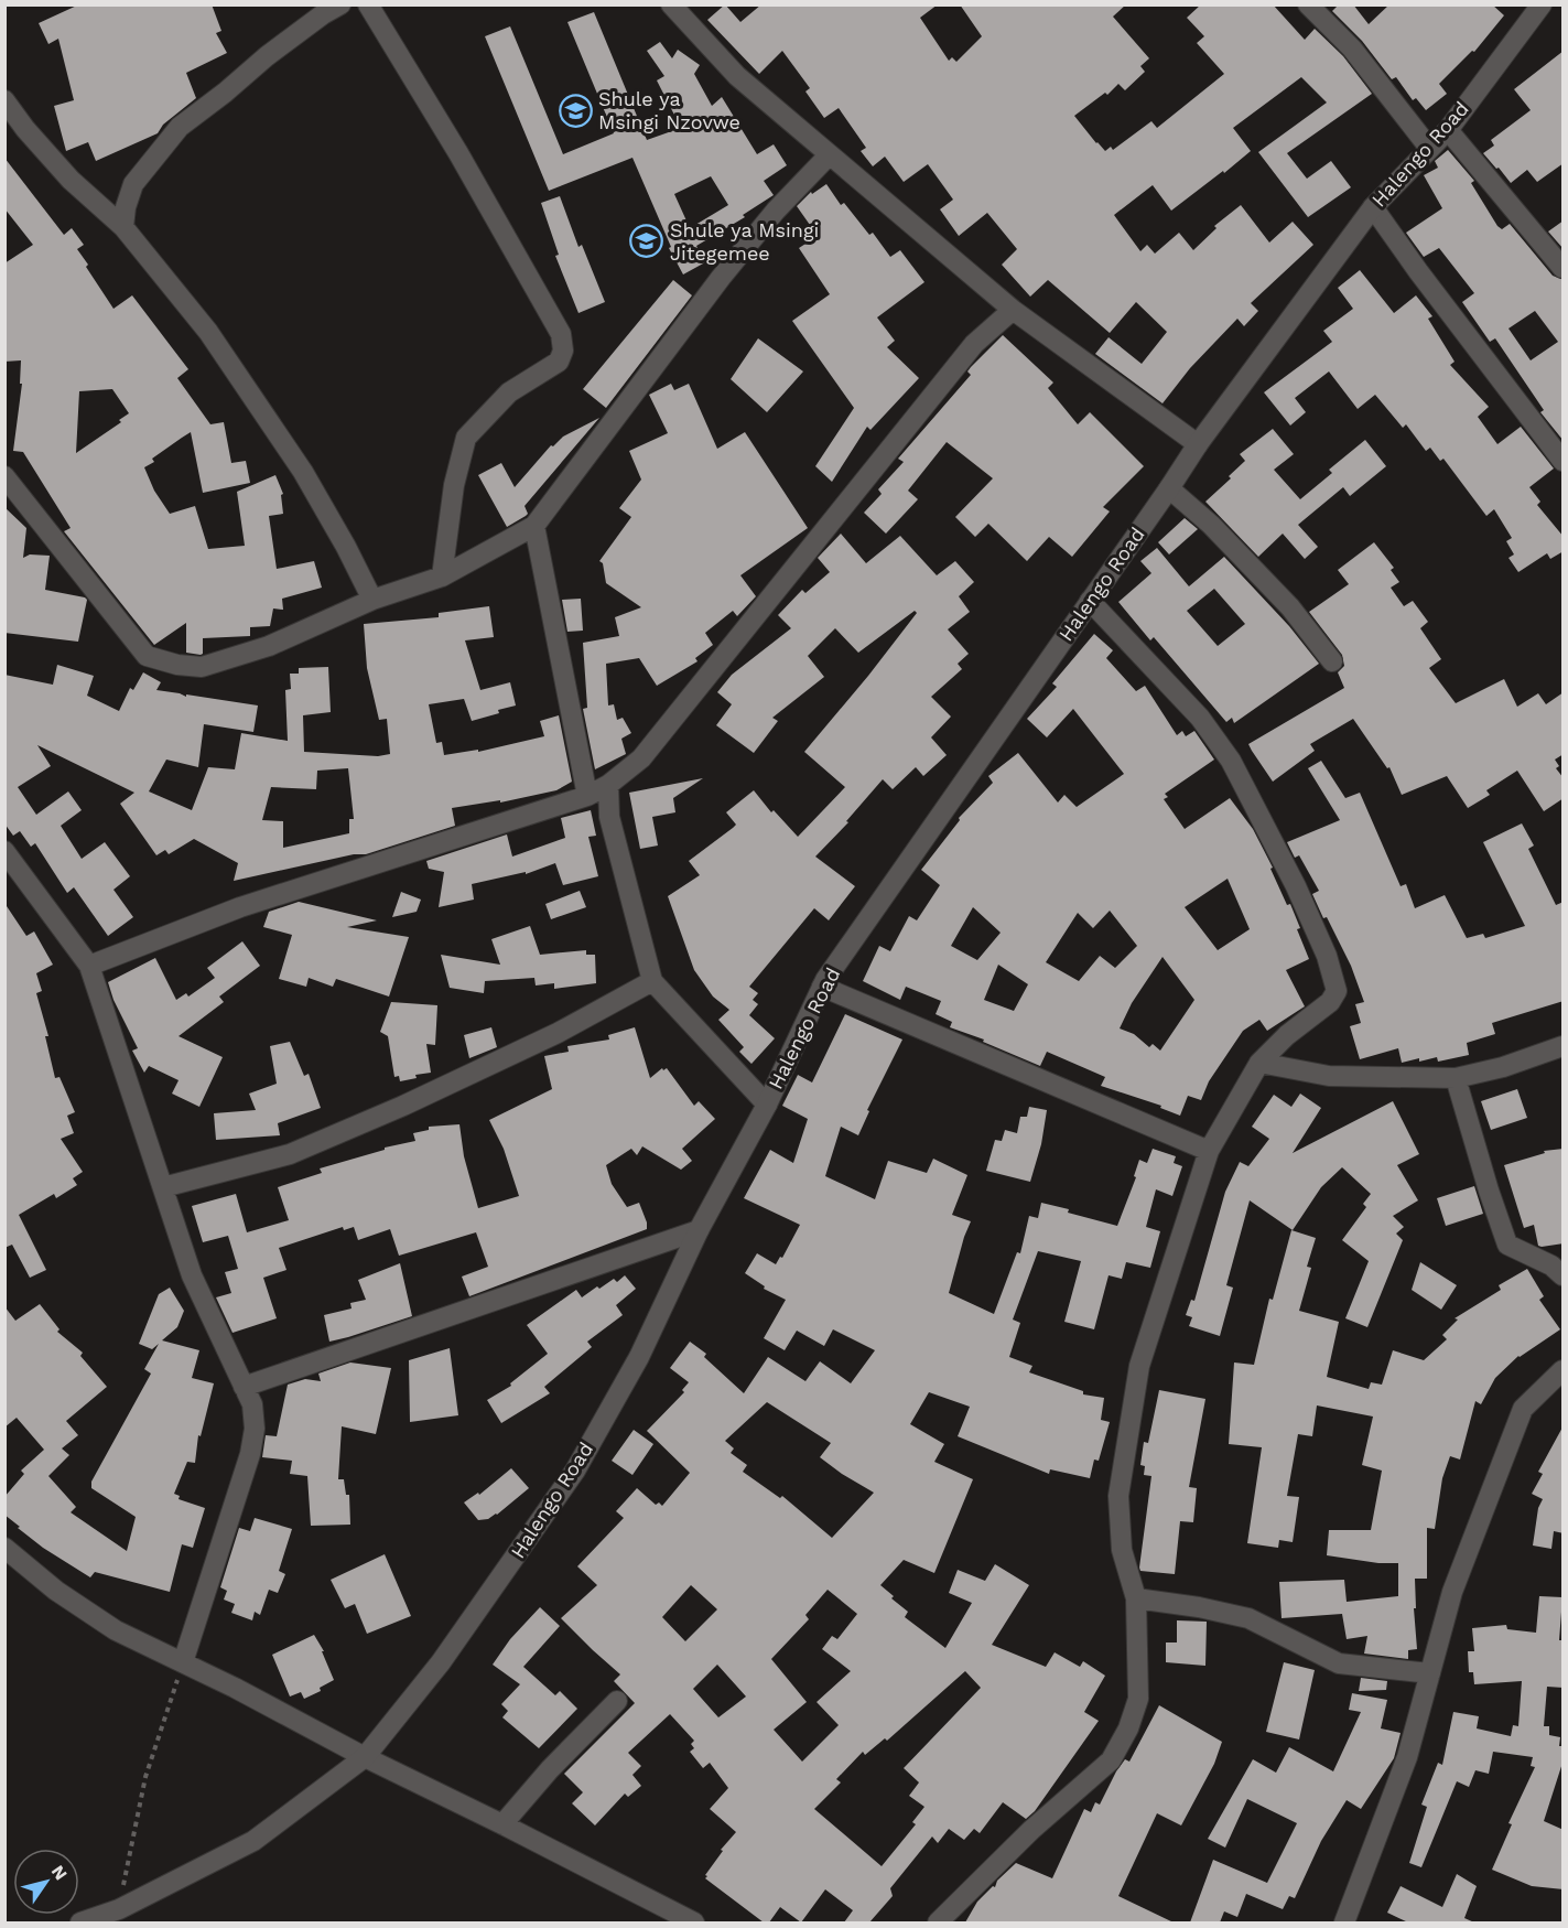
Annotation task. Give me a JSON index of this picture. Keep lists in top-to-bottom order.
{
  "streets": {
    "street": ["Halengo Road"]
  },
  "places": {
    "school or university": ["Shule ya Msingi Nzovwe", "Shule ya Msingi Jitegemee"]
  },
  "north": "top right"
}
